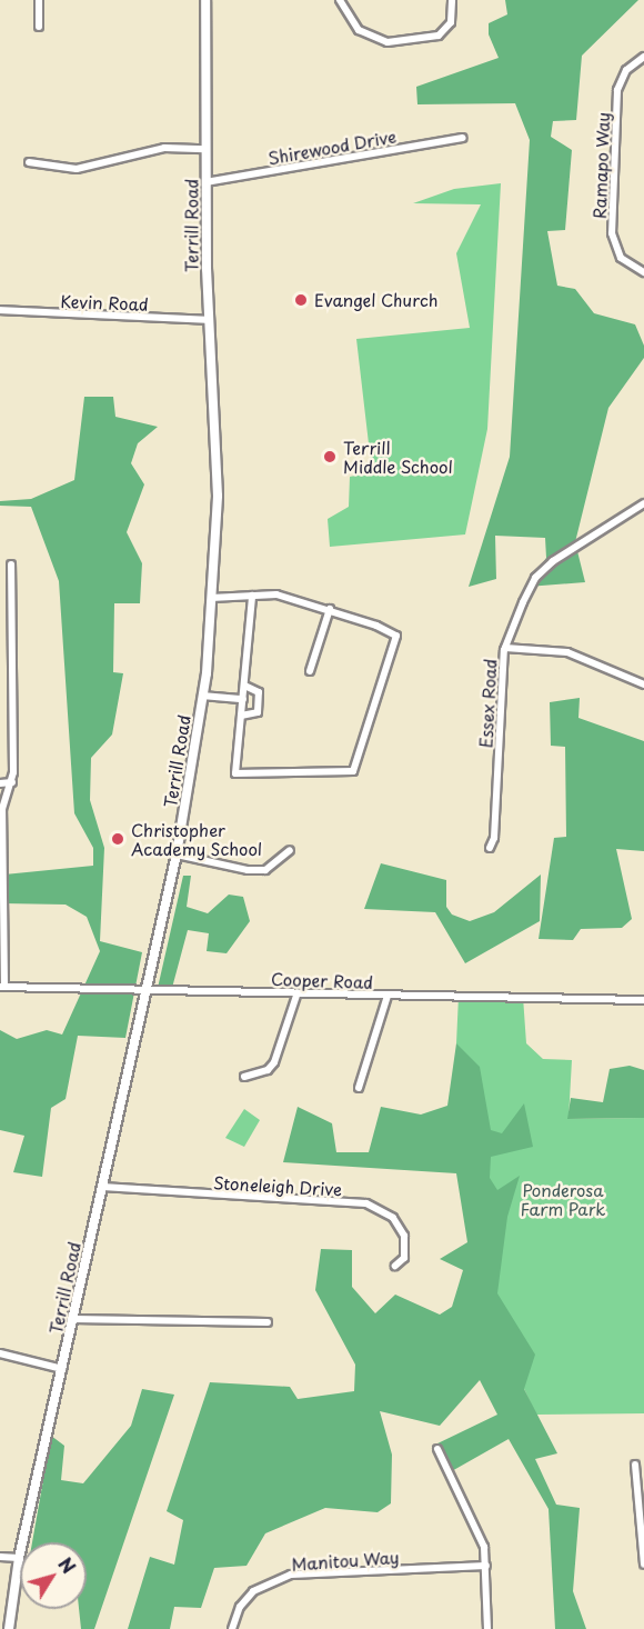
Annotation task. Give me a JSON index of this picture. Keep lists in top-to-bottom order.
{
  "streets": {
    "street": [
      "Shirewood Drive",
      "Ramapo Way",
      "Terrill Road",
      "Kevin Road",
      "Essex Road",
      "Cooper Road",
      "Stoneleigh Drive",
      "Manitou Way"
    ]
  },
  "crossings": [
    ["Shirewood Drive", "Terrill Road"],
    ["Terrill Road", "Kevin Road"],
    ["Terrill Road", "Cooper Road"],
    ["Terrill Road", "Stoneleigh Drive"]
  ],
  "parks": ["Ponderosa Farm Park"],
  "places": ["Evangel Church", "Terrill Middle School", "Christopher Academy School"],
  "north": "top right"
}
